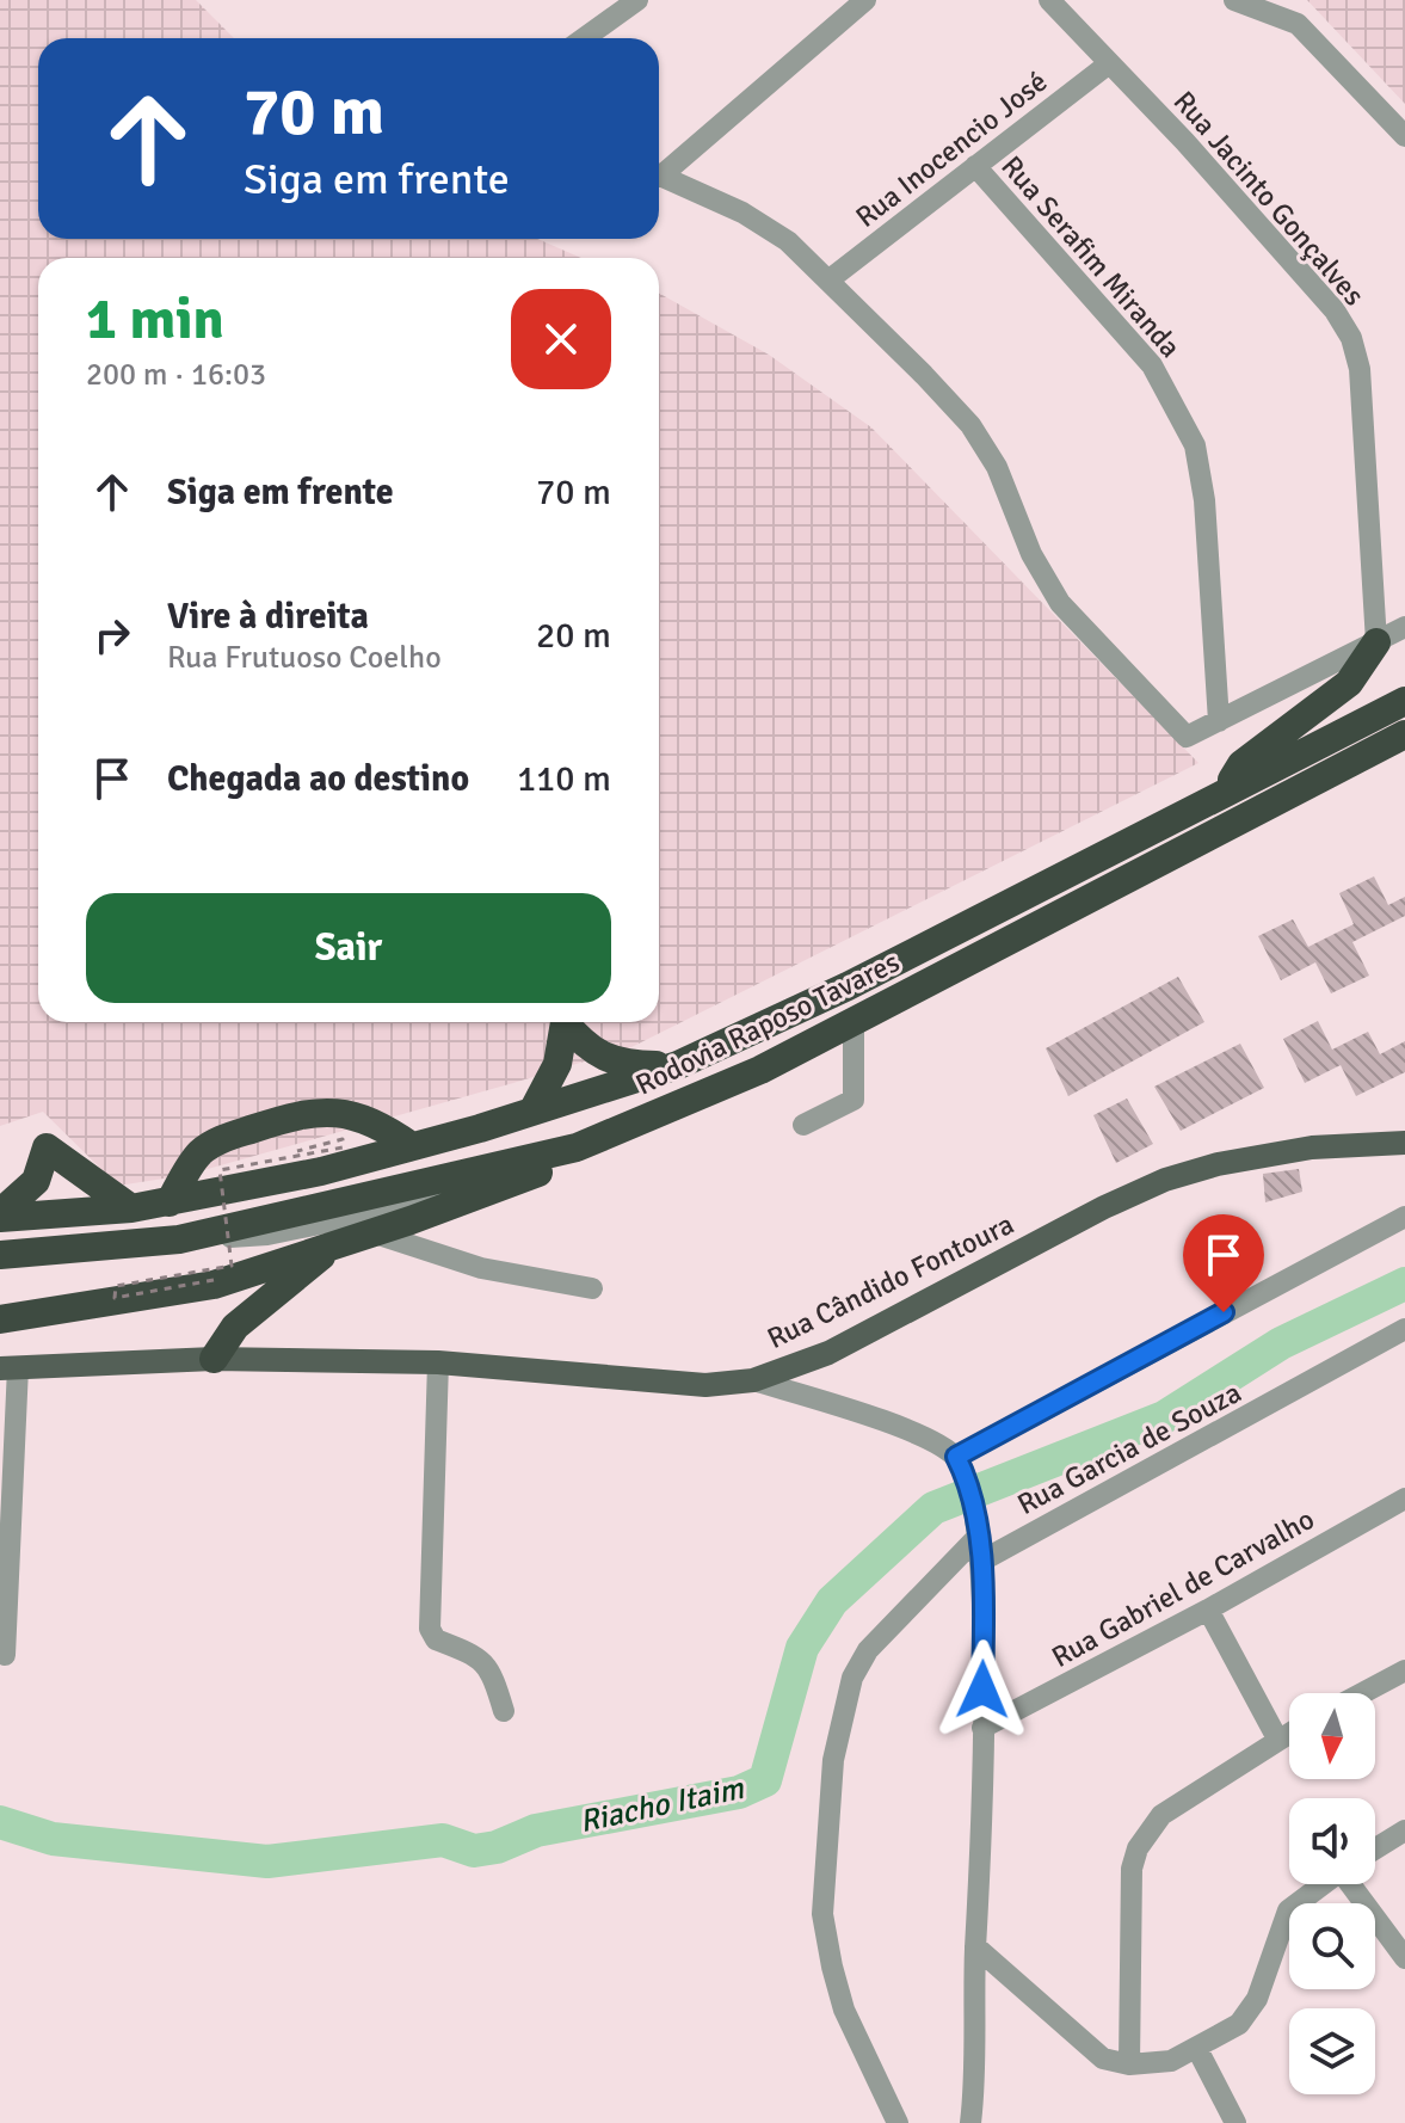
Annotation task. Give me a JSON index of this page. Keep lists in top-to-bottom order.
{
  "streets": {
    "highway": ["Rodovia Raposo Tavares"],
    "main road": ["Rua Cândido Fontoura"],
    "street": [
      "Rua Inocencio José",
      "Rua Jacinto Gonçalves",
      "Rua Serafim Miranda",
      "Rua Garcia de Souza",
      "Rua Gabriel de Carvalho"
    ]
  },
  "crossings": [
    ["Rua Inocencio José", "Rua Jacinto Gonçalves"],
    ["Rua Inocencio José", "Rua Serafim Miranda"]
  ],
  "water": ["Riacho Itaim"],
  "north": "bottom",
  "page": {
    "turn": ["70 m", "Siga em frente"],
    "heading": ["1 min", "200 m · 16:03"],
    "list": [
      {
        "name": "Siga em frente",
        "value": "70 m"
      },
      {
        "name": "Vire à direita",
        "note": "Rua Frutuoso Coelho",
        "value": "20 m"
      },
      {
        "name": "Chegada ao destino",
        "value": "110 m"
      }
    ],
    "buttons": "Sair"
  }
}
